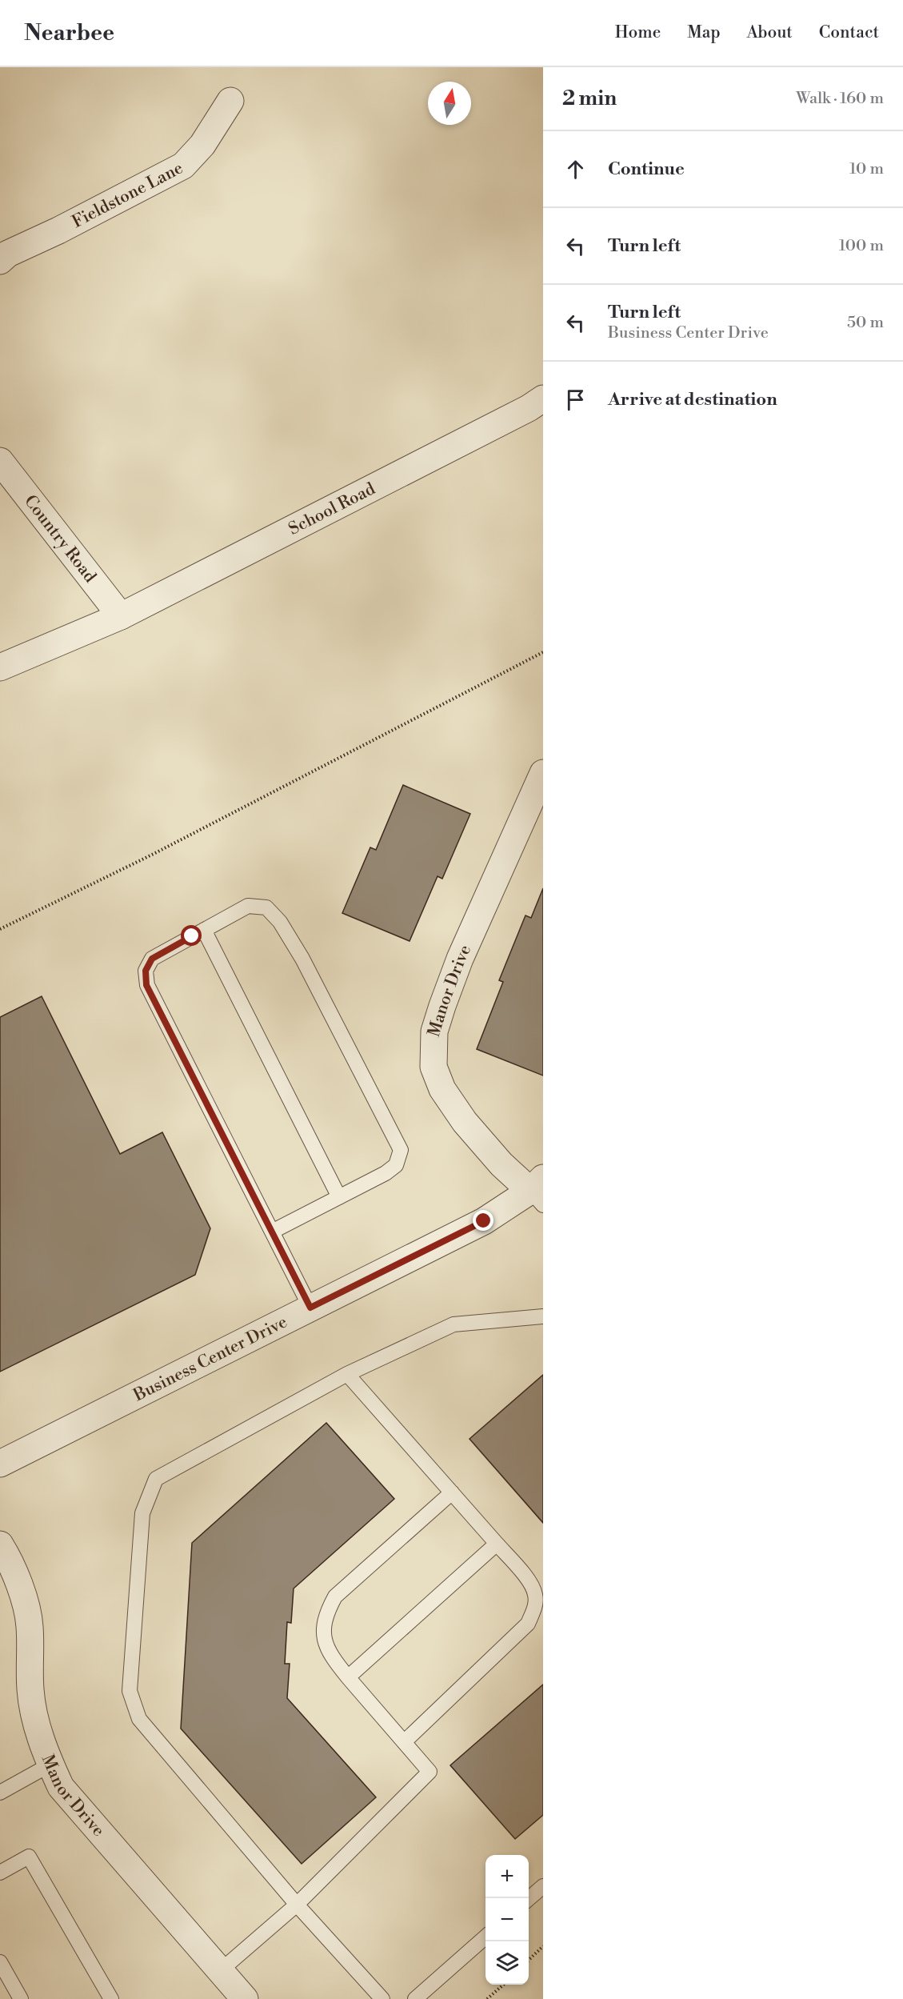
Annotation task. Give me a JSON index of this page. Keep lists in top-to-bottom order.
{
  "streets": {
    "street": [
      "Fieldstone Lane",
      "School Road",
      "Country Road",
      "Manor Drive",
      "Business Center Drive"
    ]
  },
  "crossings": [
    ["School Road", "Country Road"],
    ["Manor Drive", "Business Center Drive"]
  ],
  "north": "top",
  "page": {
    "header": "Nearbee",
    "nav": [
      "Home",
      "Map",
      "About",
      "Contact"
    ],
    "heading": ["2 min", "Walk · 160 m"],
    "list": [
      ["Continue", "10 m"],
      ["Turn left", "100 m"],
      ["Turn left", "Business Center Drive", "50 m"],
      "Arrive at destination"
    ],
    "map_buttons": ["+", "−"]
  }
}
